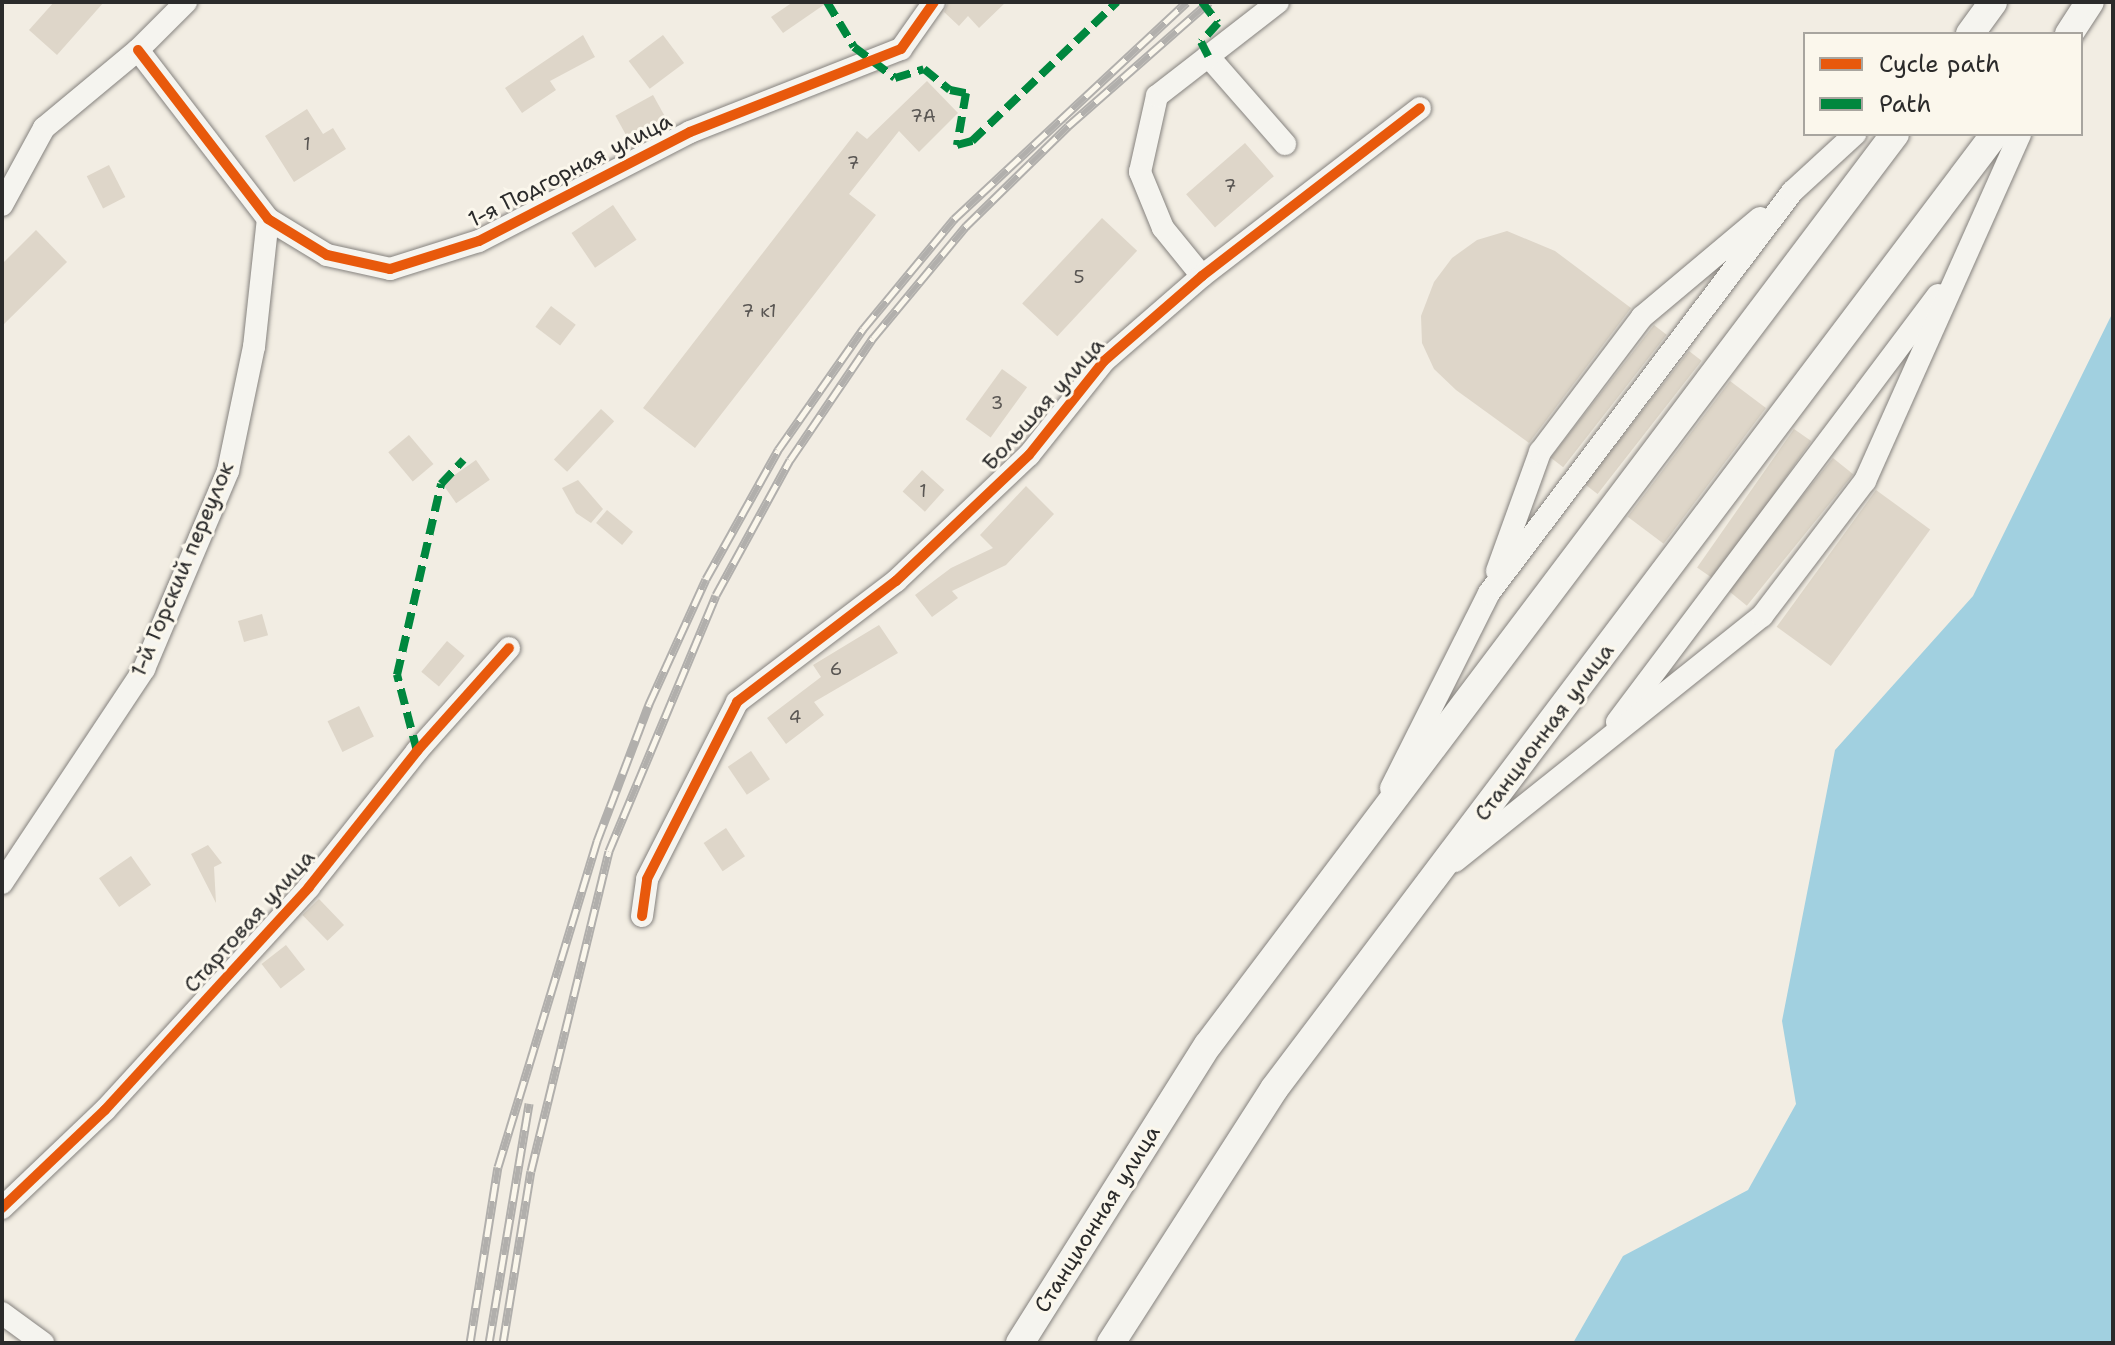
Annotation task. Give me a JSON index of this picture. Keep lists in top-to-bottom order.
{
  "streets": {
    "main road": ["Станционная улица"],
    "street": [
      "1-я Подгорная улица",
      "Большая улица",
      "1-й Горский переулок",
      "Стартовая улица"
    ]
  },
  "crossings": [
    ["1-я Подгорная улица", "1-й Горский переулок"]
  ],
  "house_numbers": [
    "7А",
    "1",
    "7",
    "7",
    "5",
    "7 к1",
    "3",
    "1",
    "6",
    "4"
  ],
  "legend": ["Cycle path", "Path"]
}
